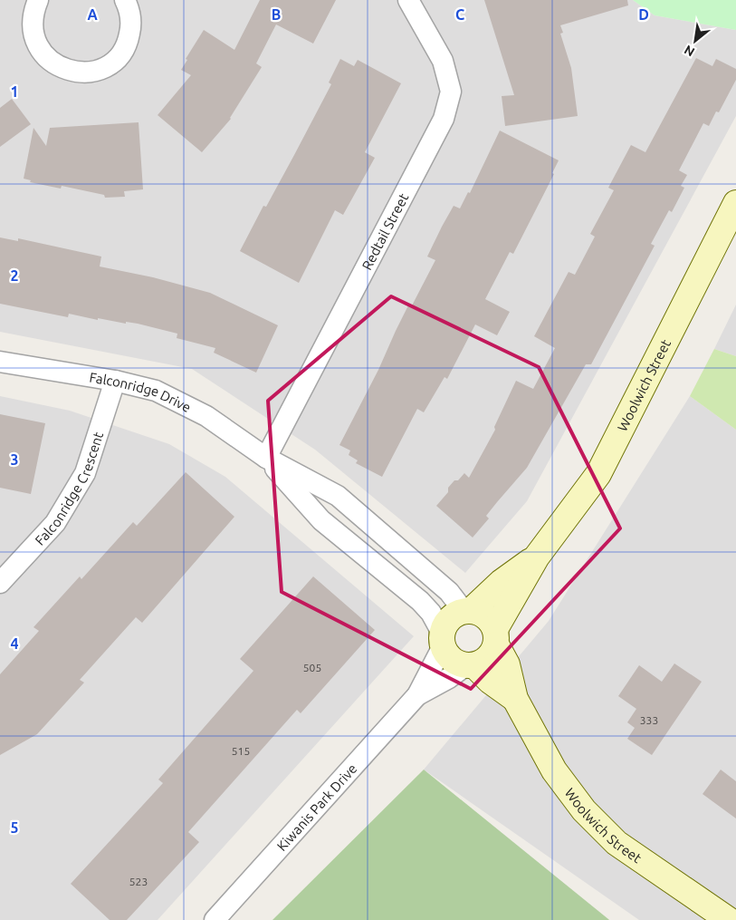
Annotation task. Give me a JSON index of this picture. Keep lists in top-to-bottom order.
{
  "streets": {
    "street": [
      "Redtail Street",
      "Woolwich Street",
      "Falconridge Drive",
      "Falconridge Crescent",
      "Kiwanis Park Drive"
    ]
  },
  "crossings": [
    ["Redtail Street", "Falconridge Drive"],
    ["Woolwich Street", "Falconridge Drive"],
    ["Woolwich Street", "Kiwanis Park Drive"],
    ["Falconridge Drive", "Falconridge Crescent"],
    ["Falconridge Drive", "Kiwanis Park Drive"]
  ],
  "house_numbers": [
    "505",
    "333",
    "515",
    "523"
  ],
  "north": "bottom left",
  "grid": {
    "columns": [
      "A",
      "B",
      "C",
      "D"
    ],
    "rows": [
      "1",
      "2",
      "3",
      "4",
      "5"
    ]
  }
}
